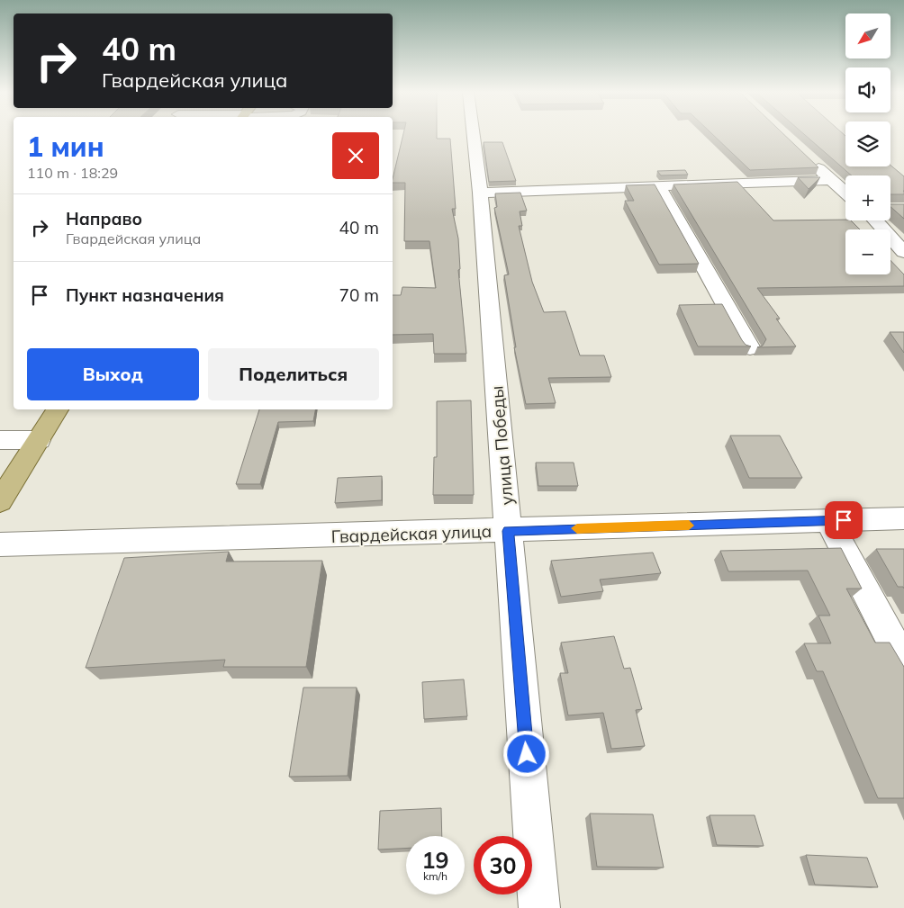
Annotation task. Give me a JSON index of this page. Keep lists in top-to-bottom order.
{
  "streets": {
    "street": ["улица Победы", "Гвардейская улица"]
  },
  "crossings": [
    ["улица Победы", "Гвардейская улица"]
  ],
  "north": "bottom left",
  "page": {
    "map_buttons": ["+", "−"],
    "turn": ["40 m", "Гвардейская улица"],
    "heading": ["1 мин", "110 m · 18:29"],
    "list": [
      {
        "name": "Направо",
        "note": "Гвардейская улица",
        "value": "40 m"
      },
      {
        "name": "Пункт назначения",
        "value": "70 m"
      }
    ],
    "buttons": ["Выход", "Поделиться"],
    "speed": "19 km/h",
    "limit": "30"
  }
}
